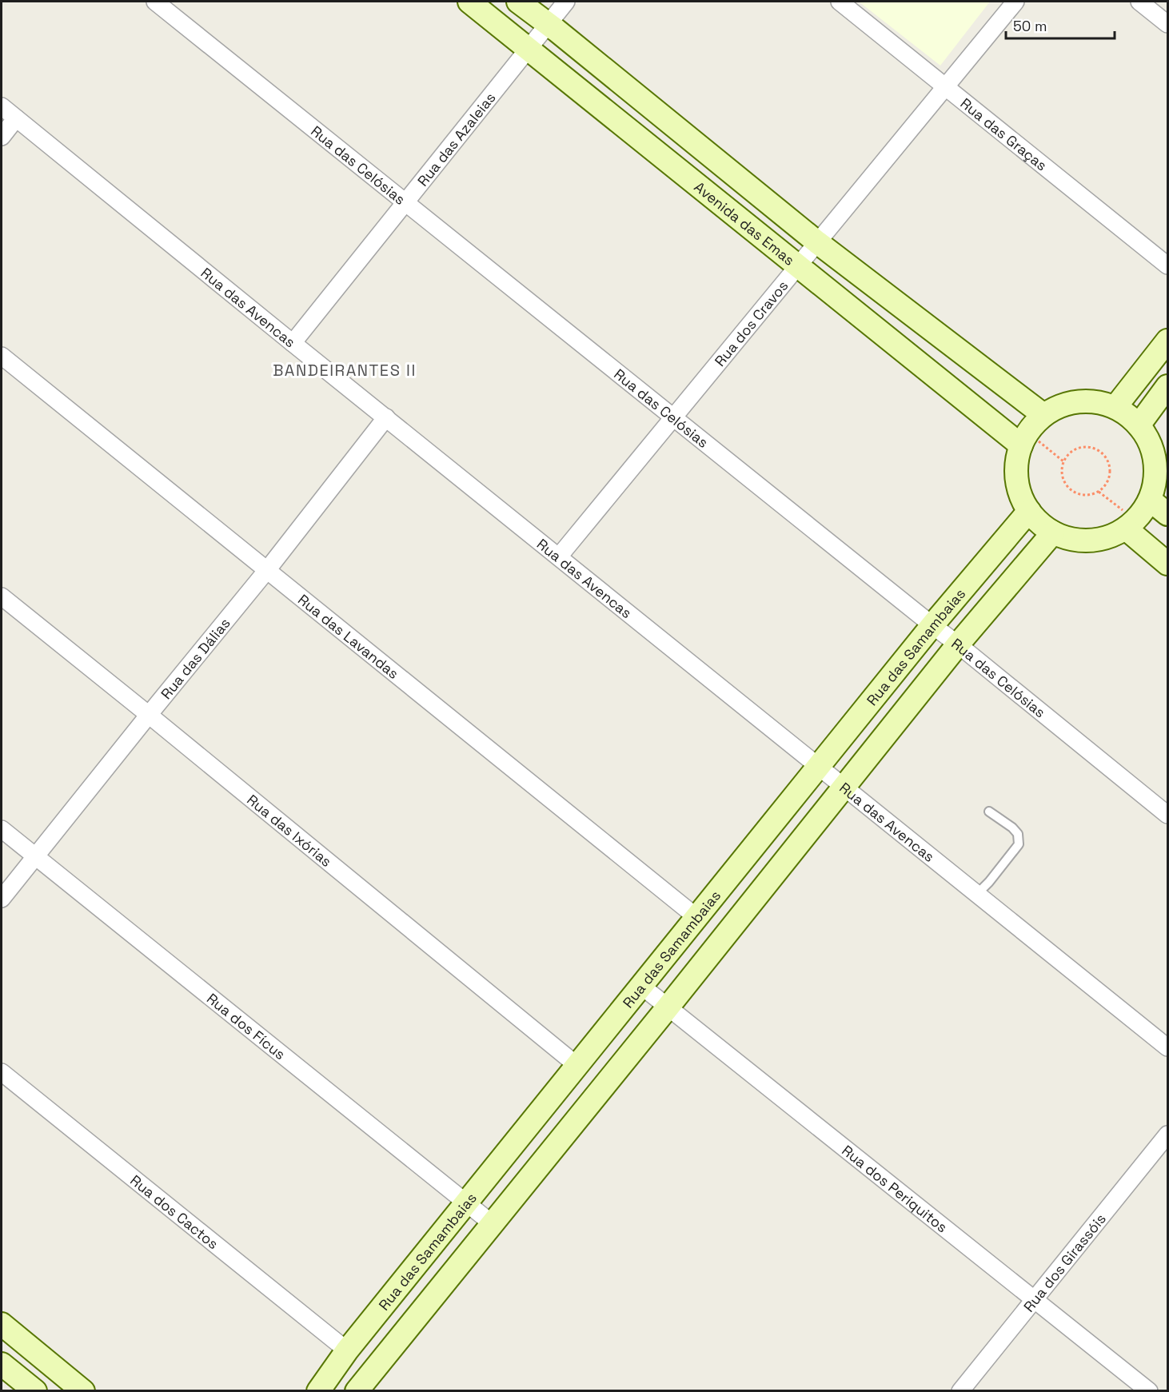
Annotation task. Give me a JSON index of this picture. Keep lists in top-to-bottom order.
{
  "streets": {
    "street": [
      "Rua das Graças",
      "Rua das Azaleias",
      "Rua das Celósias",
      "Avenida das Emas",
      "Rua das Avencas",
      "Rua dos Cravos",
      "Rua das Lavandas",
      "Rua das Samambaias",
      "Rua das Dálias",
      "Rua das Ixórias",
      "Rua dos Fícus",
      "Rua dos Periquitos",
      "Rua dos Cactos",
      "Rua dos Girassóis"
    ]
  },
  "crossings": [
    ["Rua das Graças", "Rua dos Cravos"],
    ["Rua das Azaleias", "Rua das Celósias"],
    ["Rua das Azaleias", "Avenida das Emas"],
    ["Rua das Azaleias", "Rua das Avencas"],
    ["Rua das Celósias", "Rua dos Cravos"],
    ["Rua das Celósias", "Rua das Samambaias"],
    ["Avenida das Emas", "Rua dos Cravos"],
    ["Rua das Avencas", "Rua dos Cravos"],
    ["Rua das Avencas", "Rua das Samambaias"],
    ["Rua das Avencas", "Rua das Dálias"],
    ["Rua das Lavandas", "Rua das Samambaias"],
    ["Rua das Lavandas", "Rua das Dálias"],
    ["Rua das Samambaias", "Rua das Ixórias"],
    ["Rua das Samambaias", "Rua dos Fícus"],
    ["Rua das Samambaias", "Rua dos Periquitos"],
    ["Rua das Samambaias", "Rua dos Cactos"],
    ["Rua das Dálias", "Rua das Ixórias"],
    ["Rua das Dálias", "Rua dos Fícus"],
    ["Rua dos Periquitos", "Rua dos Girassóis"]
  ],
  "districts": ["BANDEIRANTES II"],
  "scale_bar": "50 m"
}
